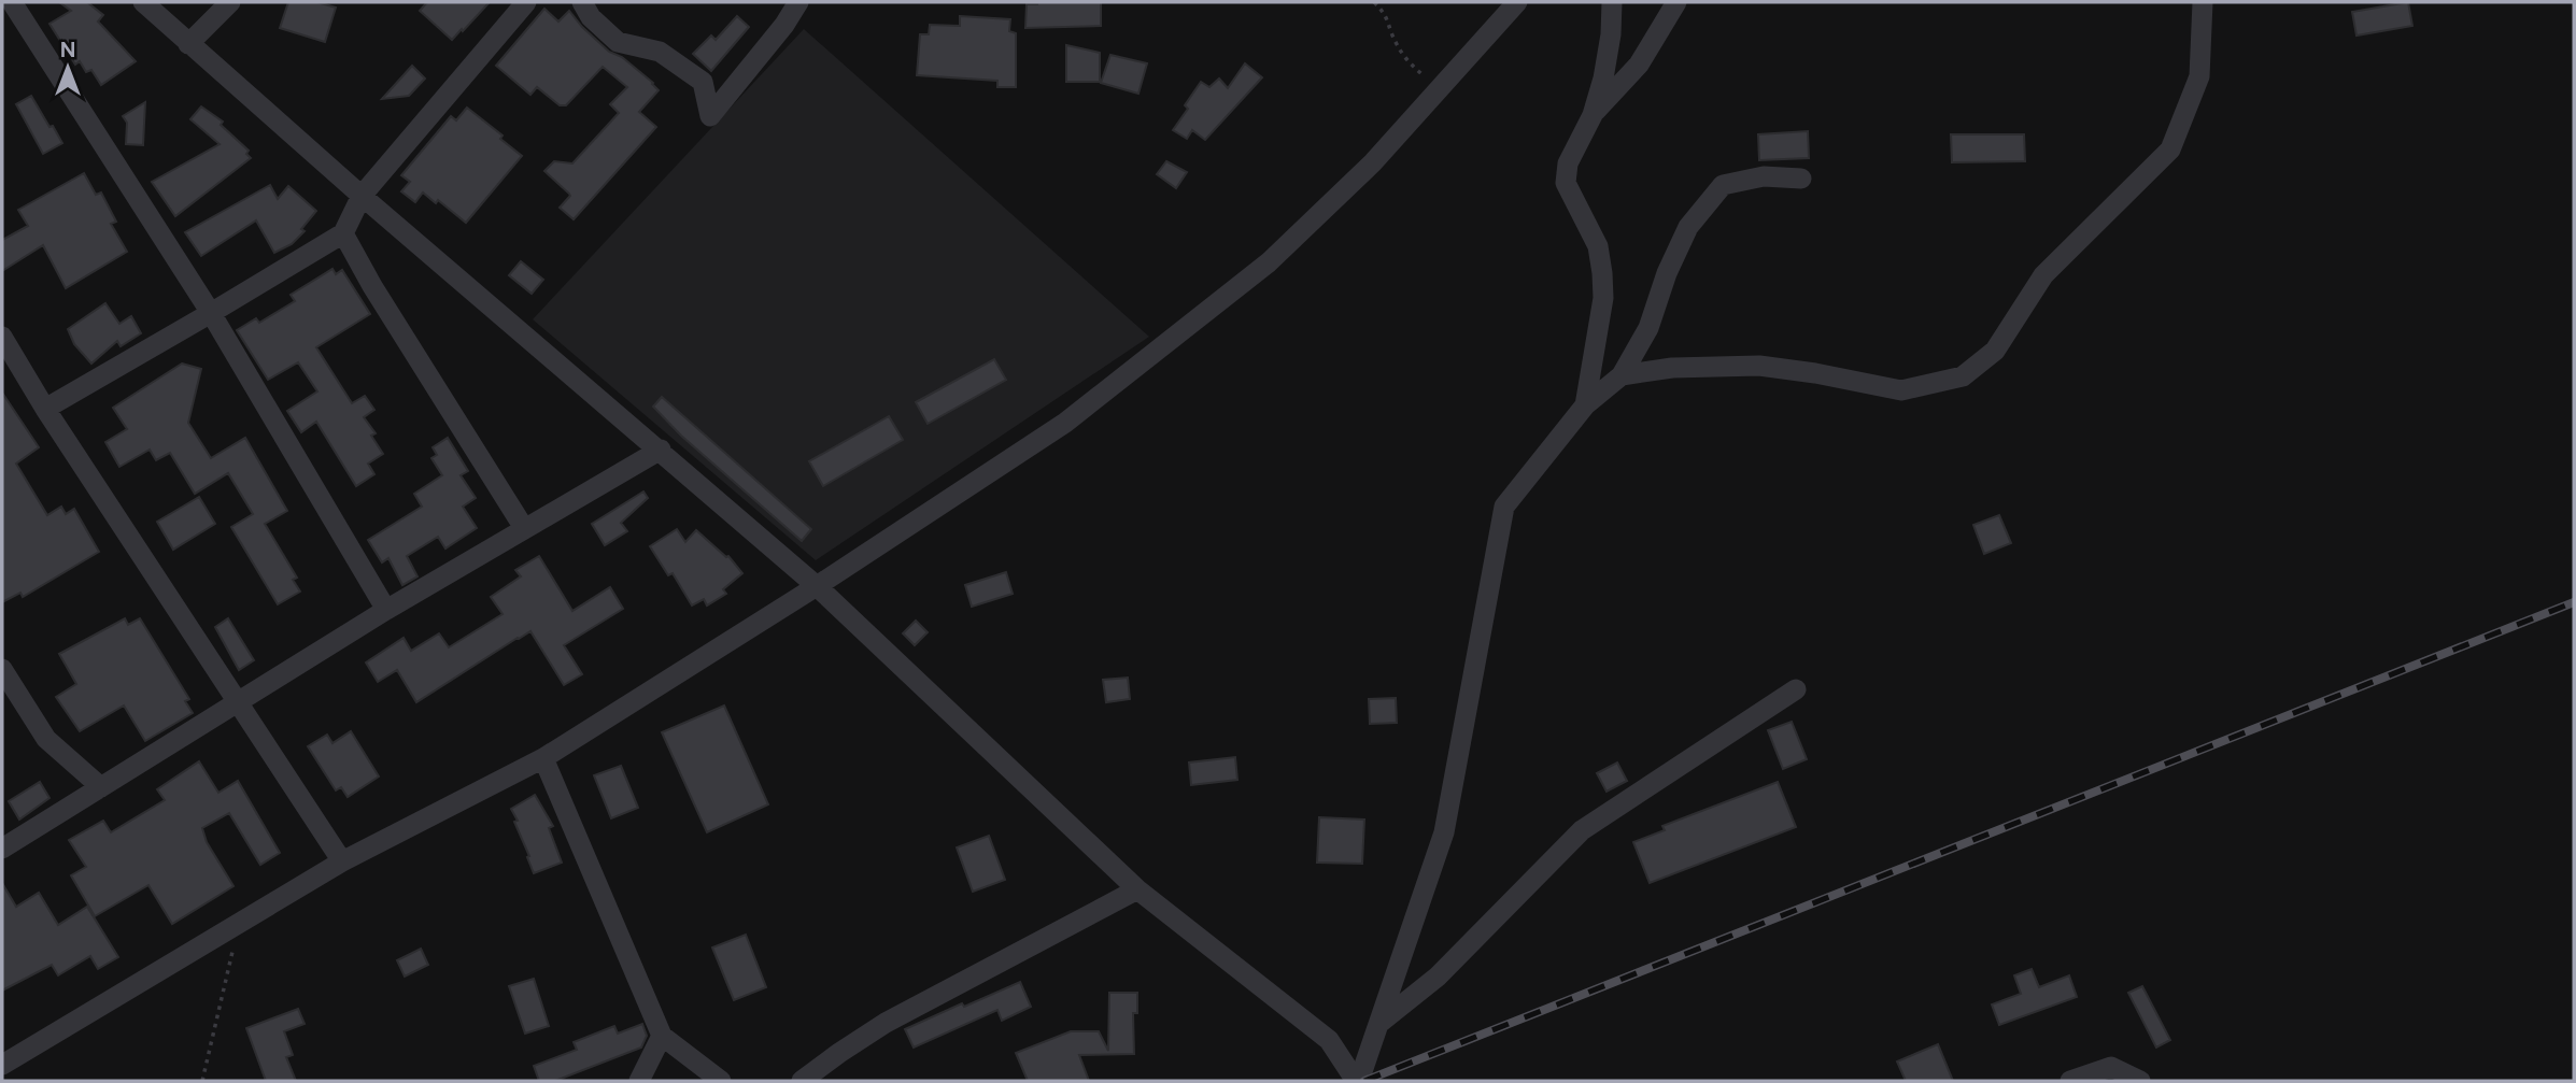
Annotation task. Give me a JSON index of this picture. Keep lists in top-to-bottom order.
{
  "north": "top"
}
